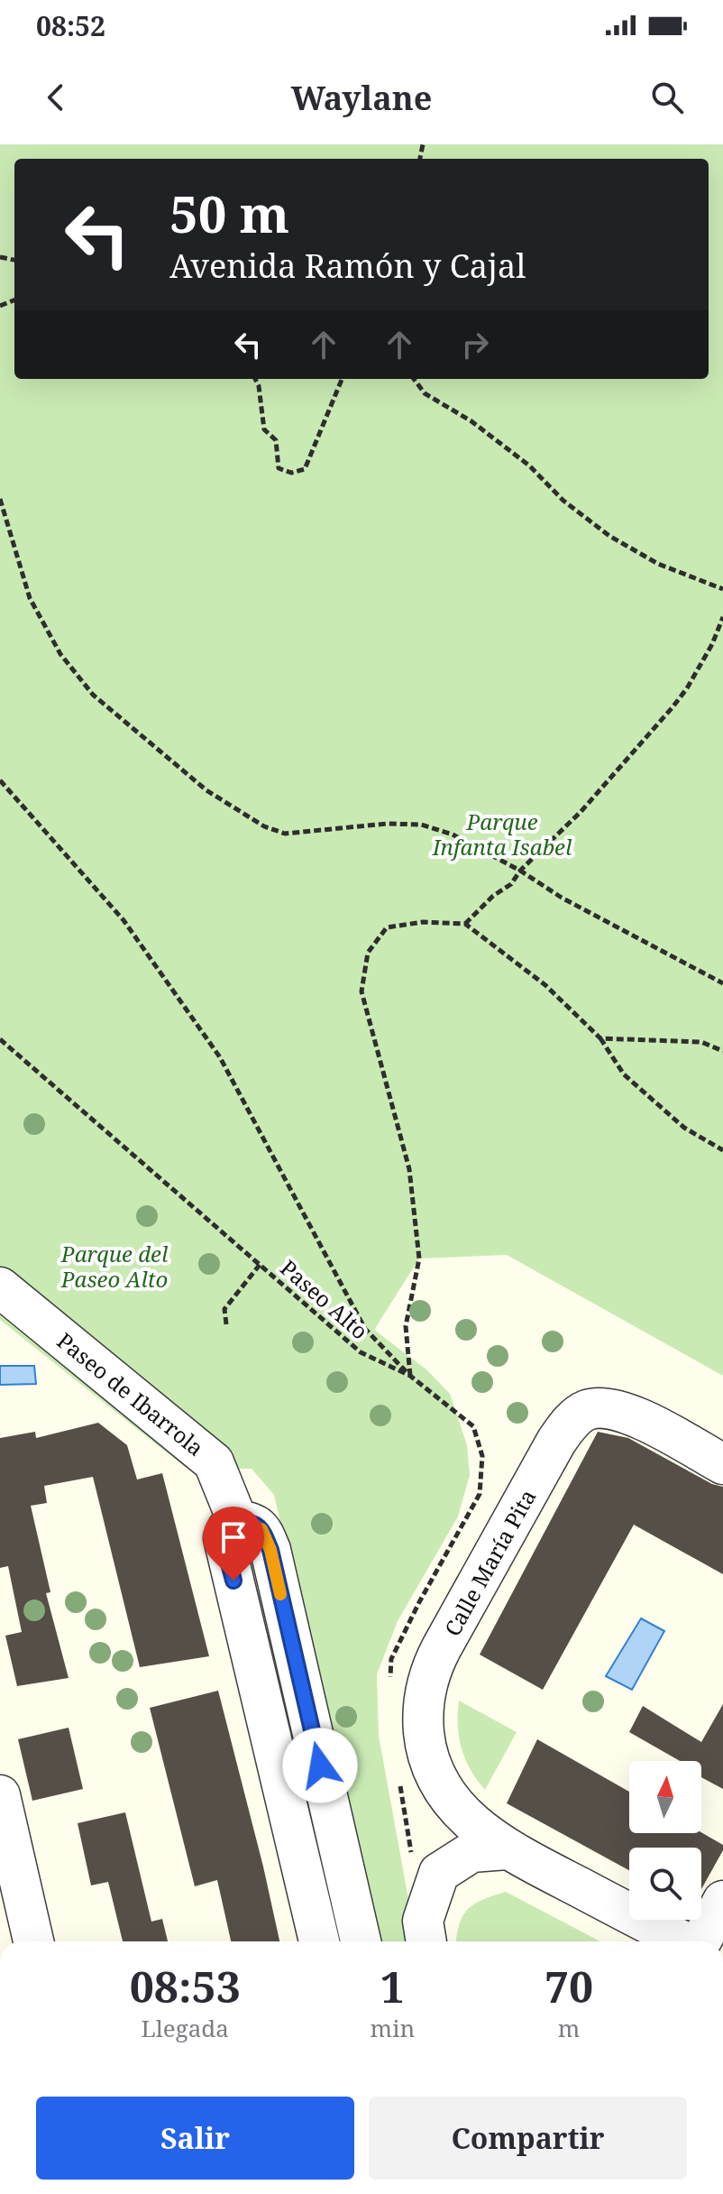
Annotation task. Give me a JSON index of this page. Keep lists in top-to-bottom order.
{
  "streets": {
    "street": ["Paseo de Ibarrola", "Calle María Pita"],
    "path": ["Paseo Alto"]
  },
  "parks": ["Parque Infanta Isabel", "Parque del Paseo Alto"],
  "north": "top",
  "page": {
    "status": "08:52",
    "header": "Waylane",
    "turn": ["50 m", "Avenida Ramón y Cajal"],
    "eta": [
      "08:53",
      "Llegada",
      "1",
      "min",
      "70",
      "m"
    ],
    "buttons": ["Salir", "Compartir"]
  }
}
